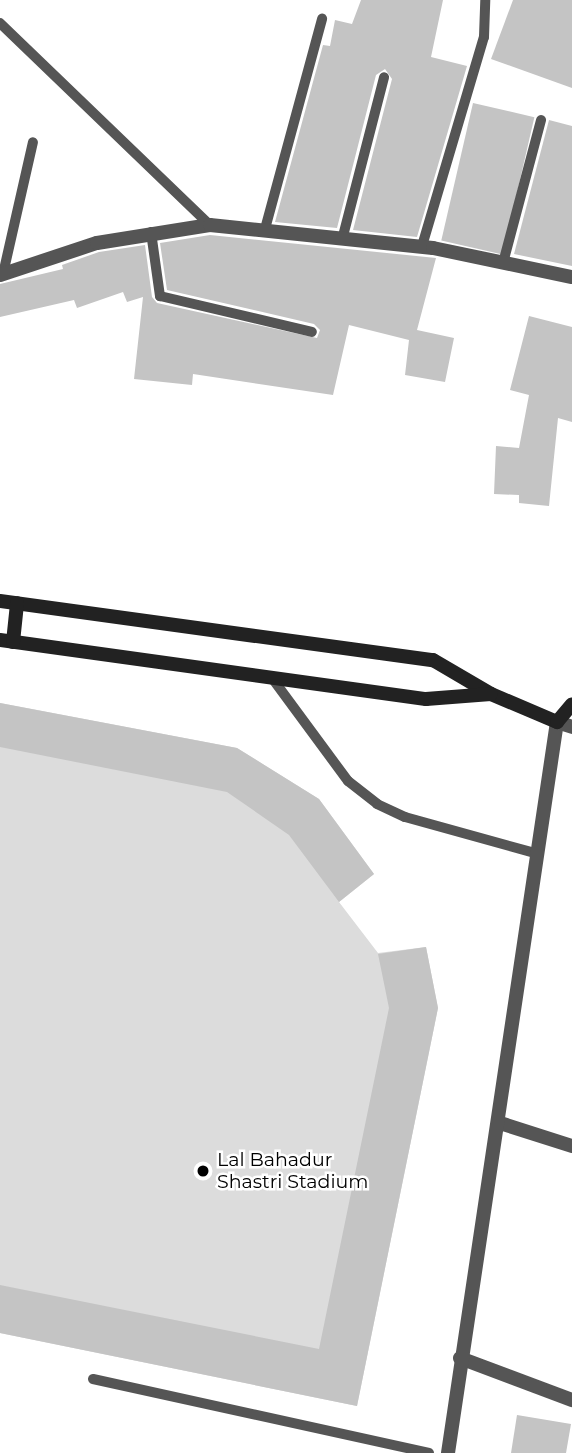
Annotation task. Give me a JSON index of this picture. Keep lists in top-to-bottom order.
{
  "places": ["Lal Bahadur Shastri Stadium"]
}
